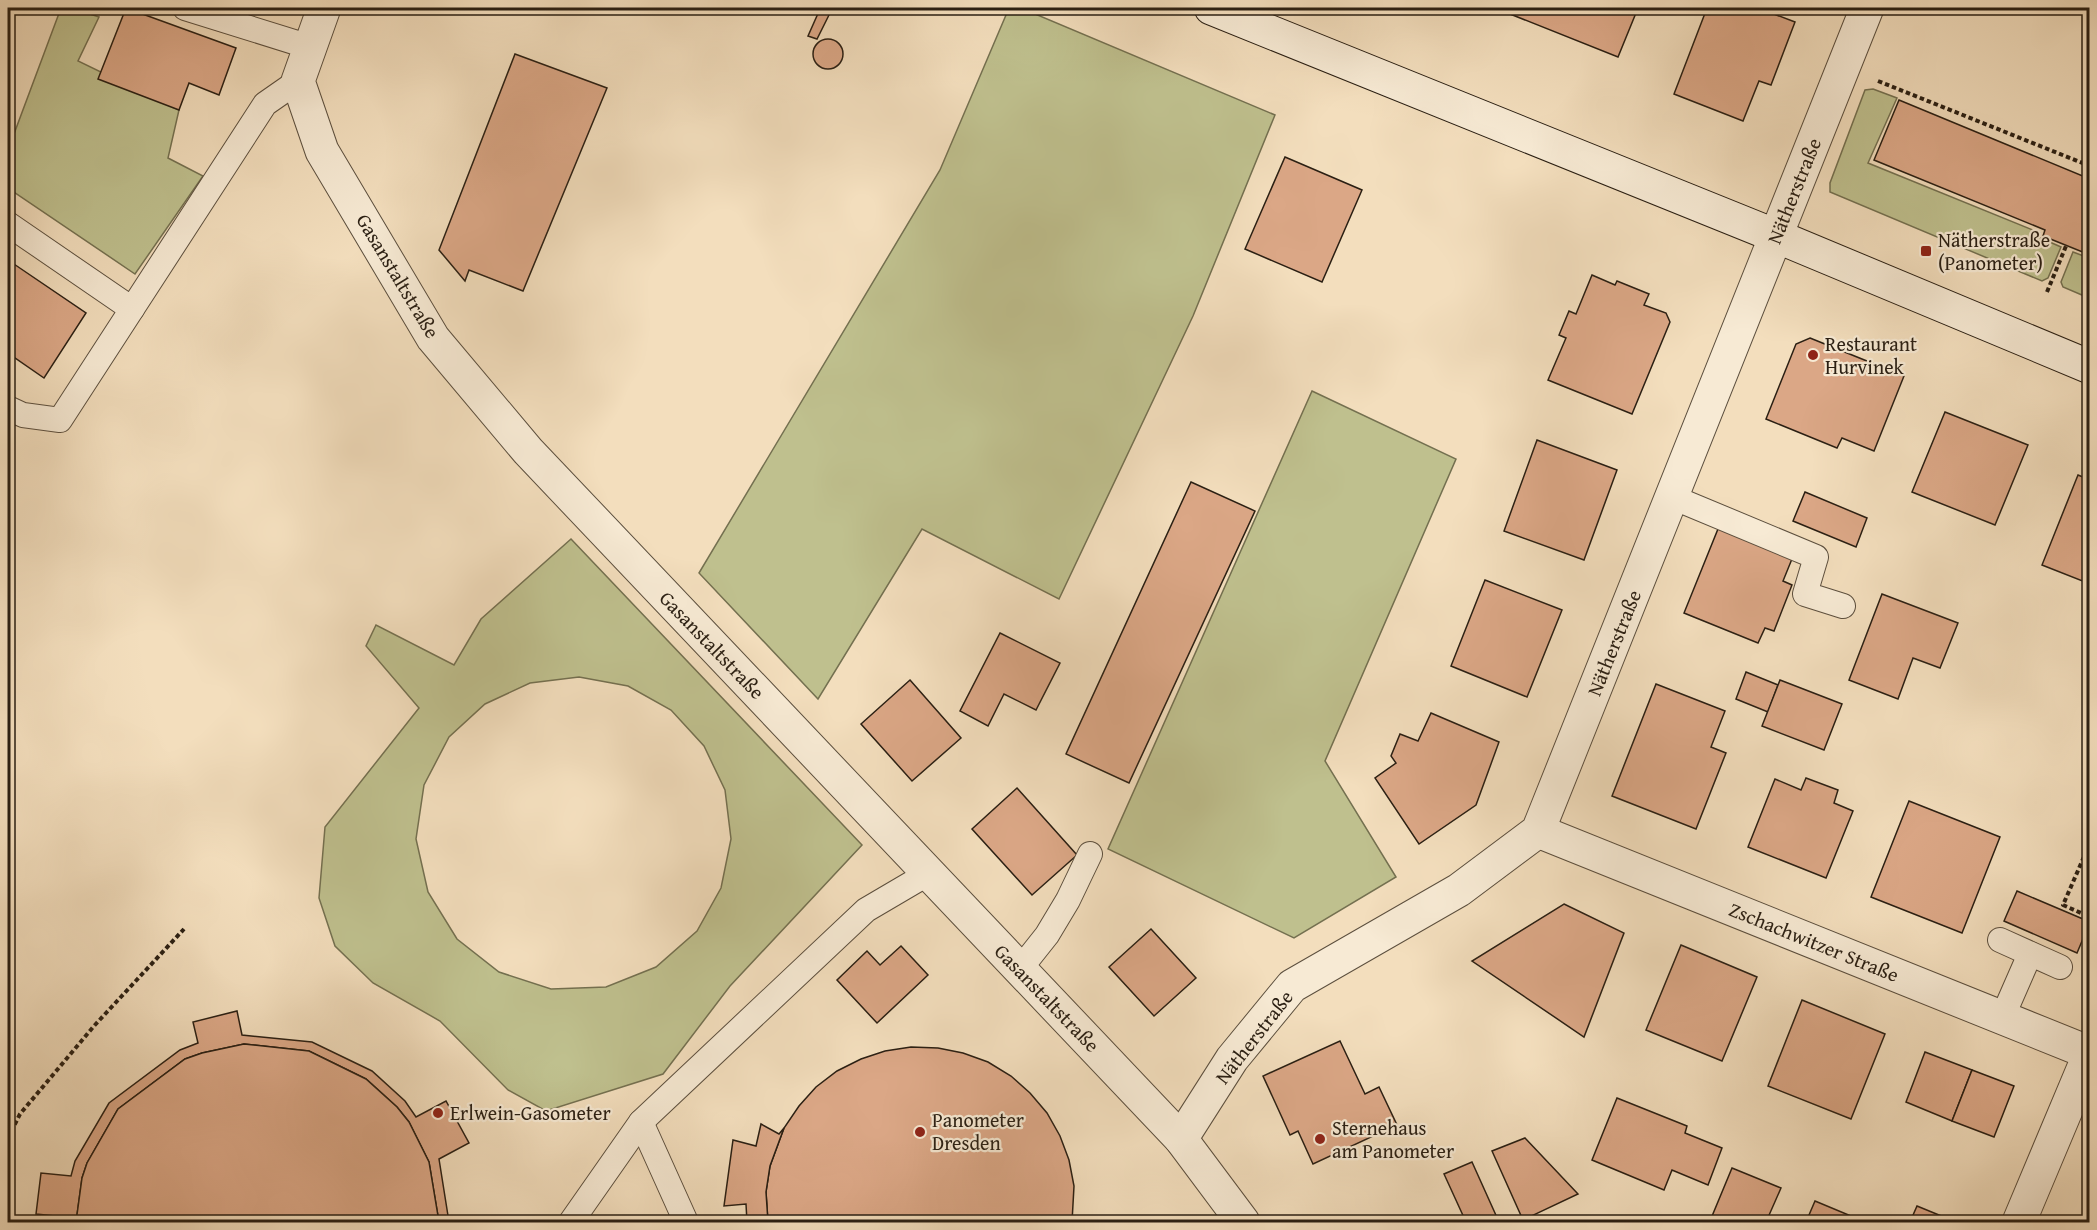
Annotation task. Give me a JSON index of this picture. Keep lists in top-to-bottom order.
{
  "streets": {
    "street": ["Nätherstraße", "Gasanstaltstraße", "Zschachwitzer Straße"]
  },
  "crossings": [
    ["Nätherstraße", "Gasanstaltstraße"],
    ["Nätherstraße", "Zschachwitzer Straße"]
  ],
  "places": {
    "transit": ["Nätherstraße (Panometer)"],
    "other": [
      "Restaurant Hurvinek",
      "Erlwein-Gasometer",
      "Panometer Dresden",
      "Sternehaus am Panometer"
    ]
  }
}
